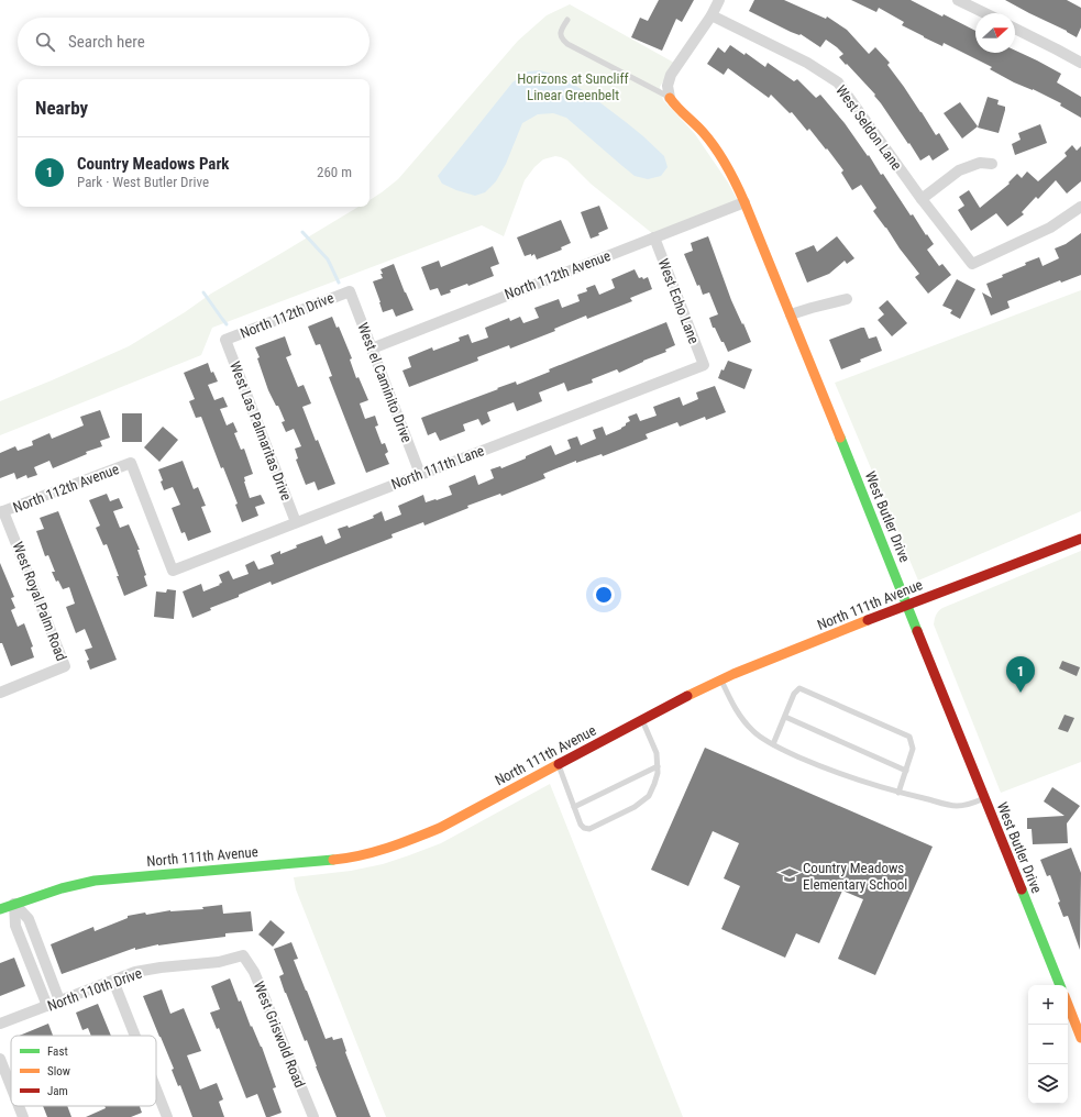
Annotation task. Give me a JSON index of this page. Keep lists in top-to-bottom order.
{
  "streets": {
    "street": [
      "West Seldon Lane",
      "North 112th Avenue",
      "West Echo Lane",
      "North 112th Drive",
      "West el Caminito Drive",
      "West Las Palmaritas Drive",
      "North 111th Lane",
      "West Butler Drive",
      "West Royal Palm Road",
      "North 111th Avenue",
      "North 110th Drive",
      "West Griswold Road"
    ]
  },
  "crossings": [
    ["North 112th Avenue", "West Echo Lane"],
    ["North 112th Avenue", "West el Caminito Drive"],
    ["North 112th Avenue", "North 111th Lane"],
    ["North 112th Avenue", "West Butler Drive"],
    ["North 112th Avenue", "West Royal Palm Road"],
    ["West Echo Lane", "North 111th Lane"],
    ["North 112th Drive", "West el Caminito Drive"],
    ["North 112th Drive", "West Las Palmaritas Drive"],
    ["West el Caminito Drive", "North 111th Lane"],
    ["West Las Palmaritas Drive", "North 111th Lane"],
    ["West Butler Drive", "North 111th Avenue"],
    ["North 110th Drive", "West Griswold Road"]
  ],
  "parks": ["Horizons at Suncliff Linear Greenbelt"],
  "places": {
    "school or university": ["Country Meadows Elementary School"]
  },
  "legend": ["Fast", "Slow", "Jam"],
  "north": "right",
  "page": {
    "search": "Search here",
    "heading": "Nearby",
    "list": [
      {
        "mark": "1",
        "name": "Country Meadows Park",
        "note": "Park · West Butler Drive",
        "value": "260 m"
      }
    ],
    "pins": "1",
    "map_buttons": ["+", "−"]
  }
}
